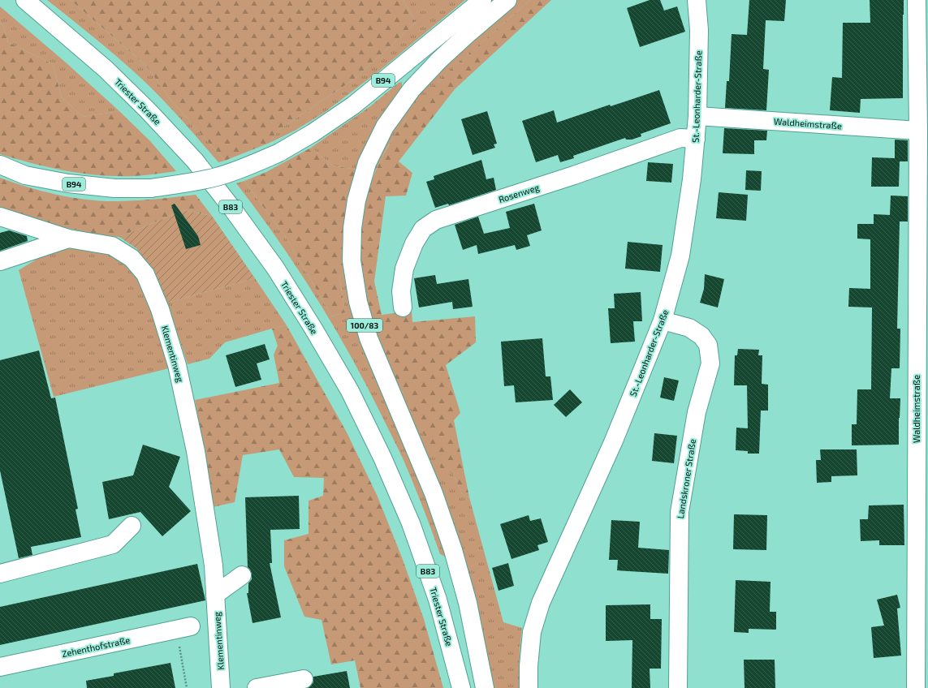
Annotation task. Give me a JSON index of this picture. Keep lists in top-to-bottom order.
{
  "streets": {
    "street": [
      "B94",
      "St.-Leonharder-Straße",
      "Triester Straße",
      "Waldheimstraße",
      "Rosenweg",
      "B83",
      "100/83",
      "Klementinweg",
      "Landskroner Straße",
      "Zehenthofstraße"
    ]
  },
  "crossings": [
    ["St.-Leonharder-Straße", "Waldheimstraße"],
    ["St.-Leonharder-Straße", "Rosenweg"],
    ["St.-Leonharder-Straße", "Landskroner Straße"]
  ]
}
